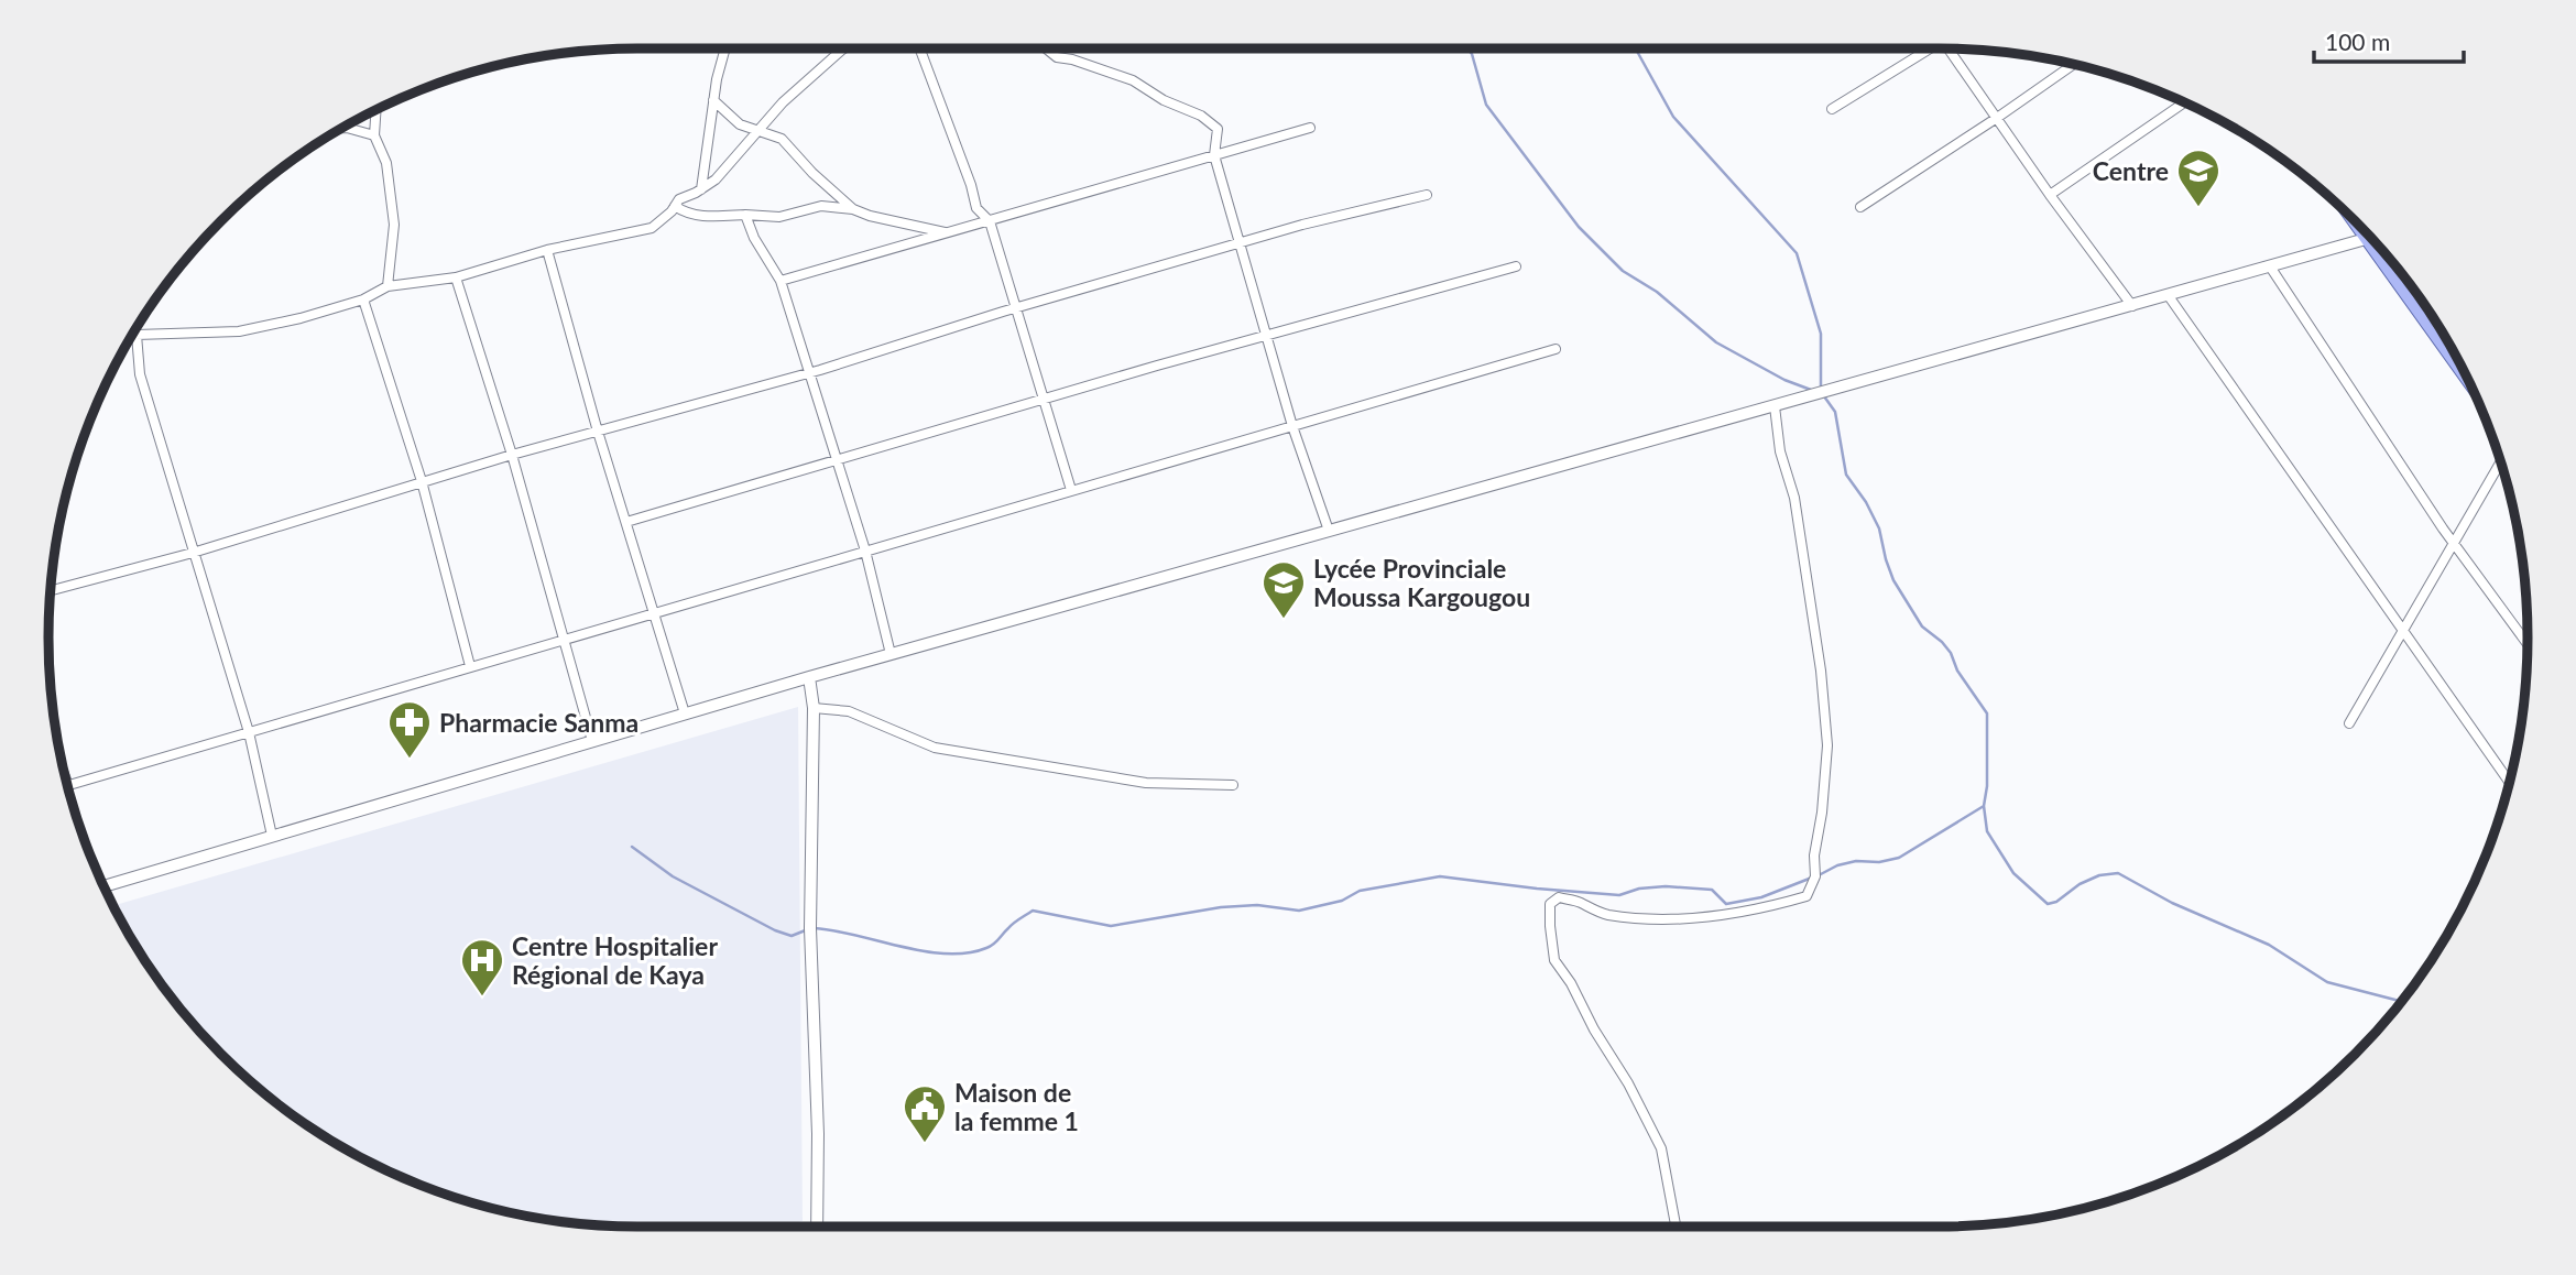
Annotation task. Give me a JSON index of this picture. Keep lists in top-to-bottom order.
{
  "places": {
    "school or university": ["Centre", "Lycée Provinciale Moussa Kargougou"],
    "pharmacy": ["Pharmacie Sanma"],
    "hospital": ["Centre Hospitalier Régional de Kaya"],
    "public building": ["Maison de la femme 1"]
  },
  "scale_bar": "100 m"
}
